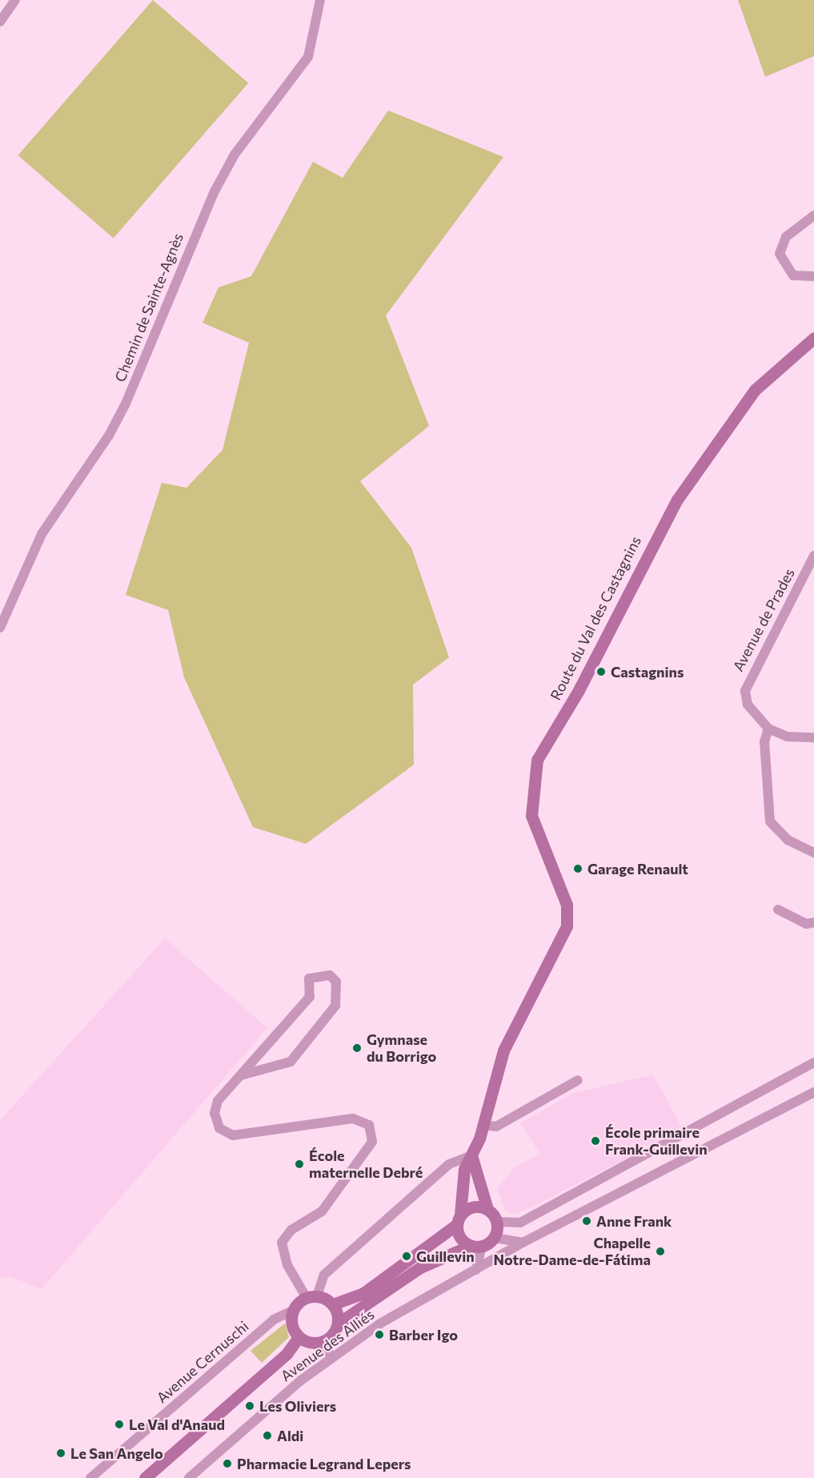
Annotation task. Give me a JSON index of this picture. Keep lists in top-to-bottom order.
{
  "streets": {
    "street": [
      "Chemin de Sainte-Agnès",
      "Route du Val des Castagnins",
      "Avenue de Prades",
      "Avenue des Alliés",
      "Avenue Cernuschi"
    ]
  },
  "places": [
    "Castagnins",
    "Garage Renault",
    "Gymnase du Borrigo",
    "École primaire Frank-Guillevin",
    "École maternelle Debré",
    "Anne Frank",
    "Chapelle Notre-Dame-de-Fátima",
    "Guillevin",
    "Barber Igo",
    "Les Oliviers",
    "Le Val d'Anaud",
    "Aldi",
    "Le San Angelo",
    "Pharmacie Legrand Lepers"
  ]
}
